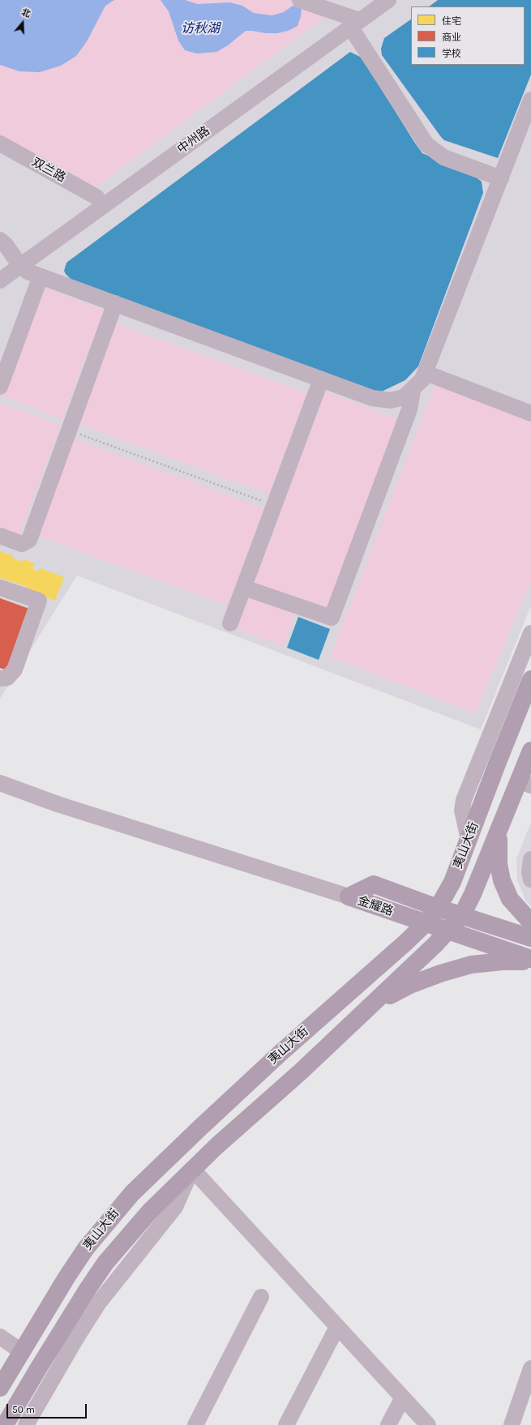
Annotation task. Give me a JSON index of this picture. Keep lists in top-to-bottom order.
{
  "streets": {
    "main road": ["夷山大街", "金耀路"],
    "street": ["中州路", "双兰路"]
  },
  "crossings": [
    ["中州路", "双兰路"],
    ["夷山大街", "金耀路"]
  ],
  "water": ["访秋湖"],
  "legend": ["住宅", "商业", "学校"],
  "scale_bar": "50 m",
  "north": "top"
}
